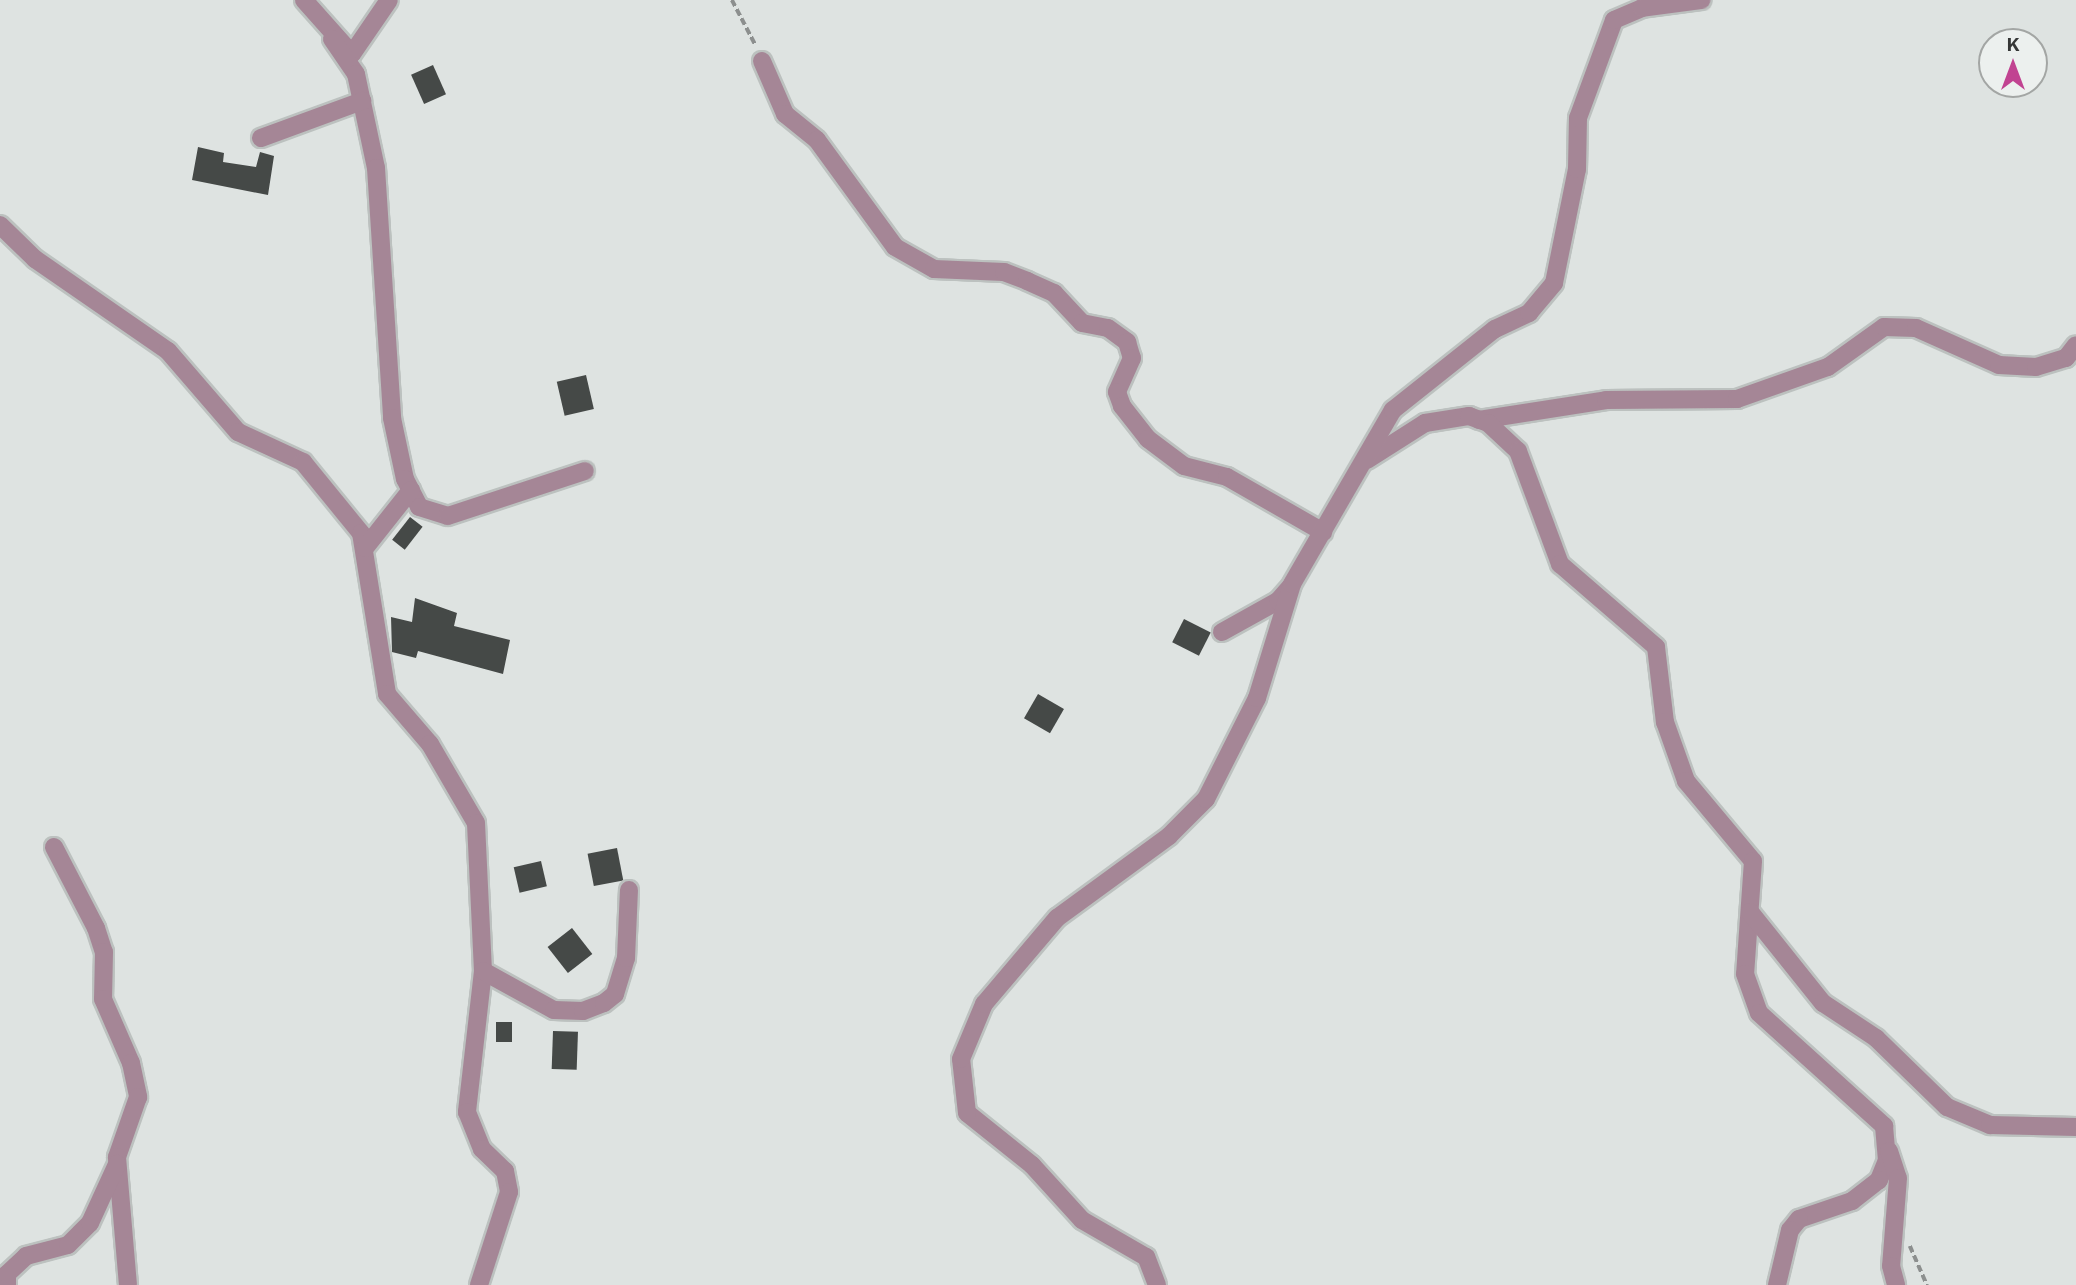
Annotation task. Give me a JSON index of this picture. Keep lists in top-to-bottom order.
{
  "north": "top"
}
